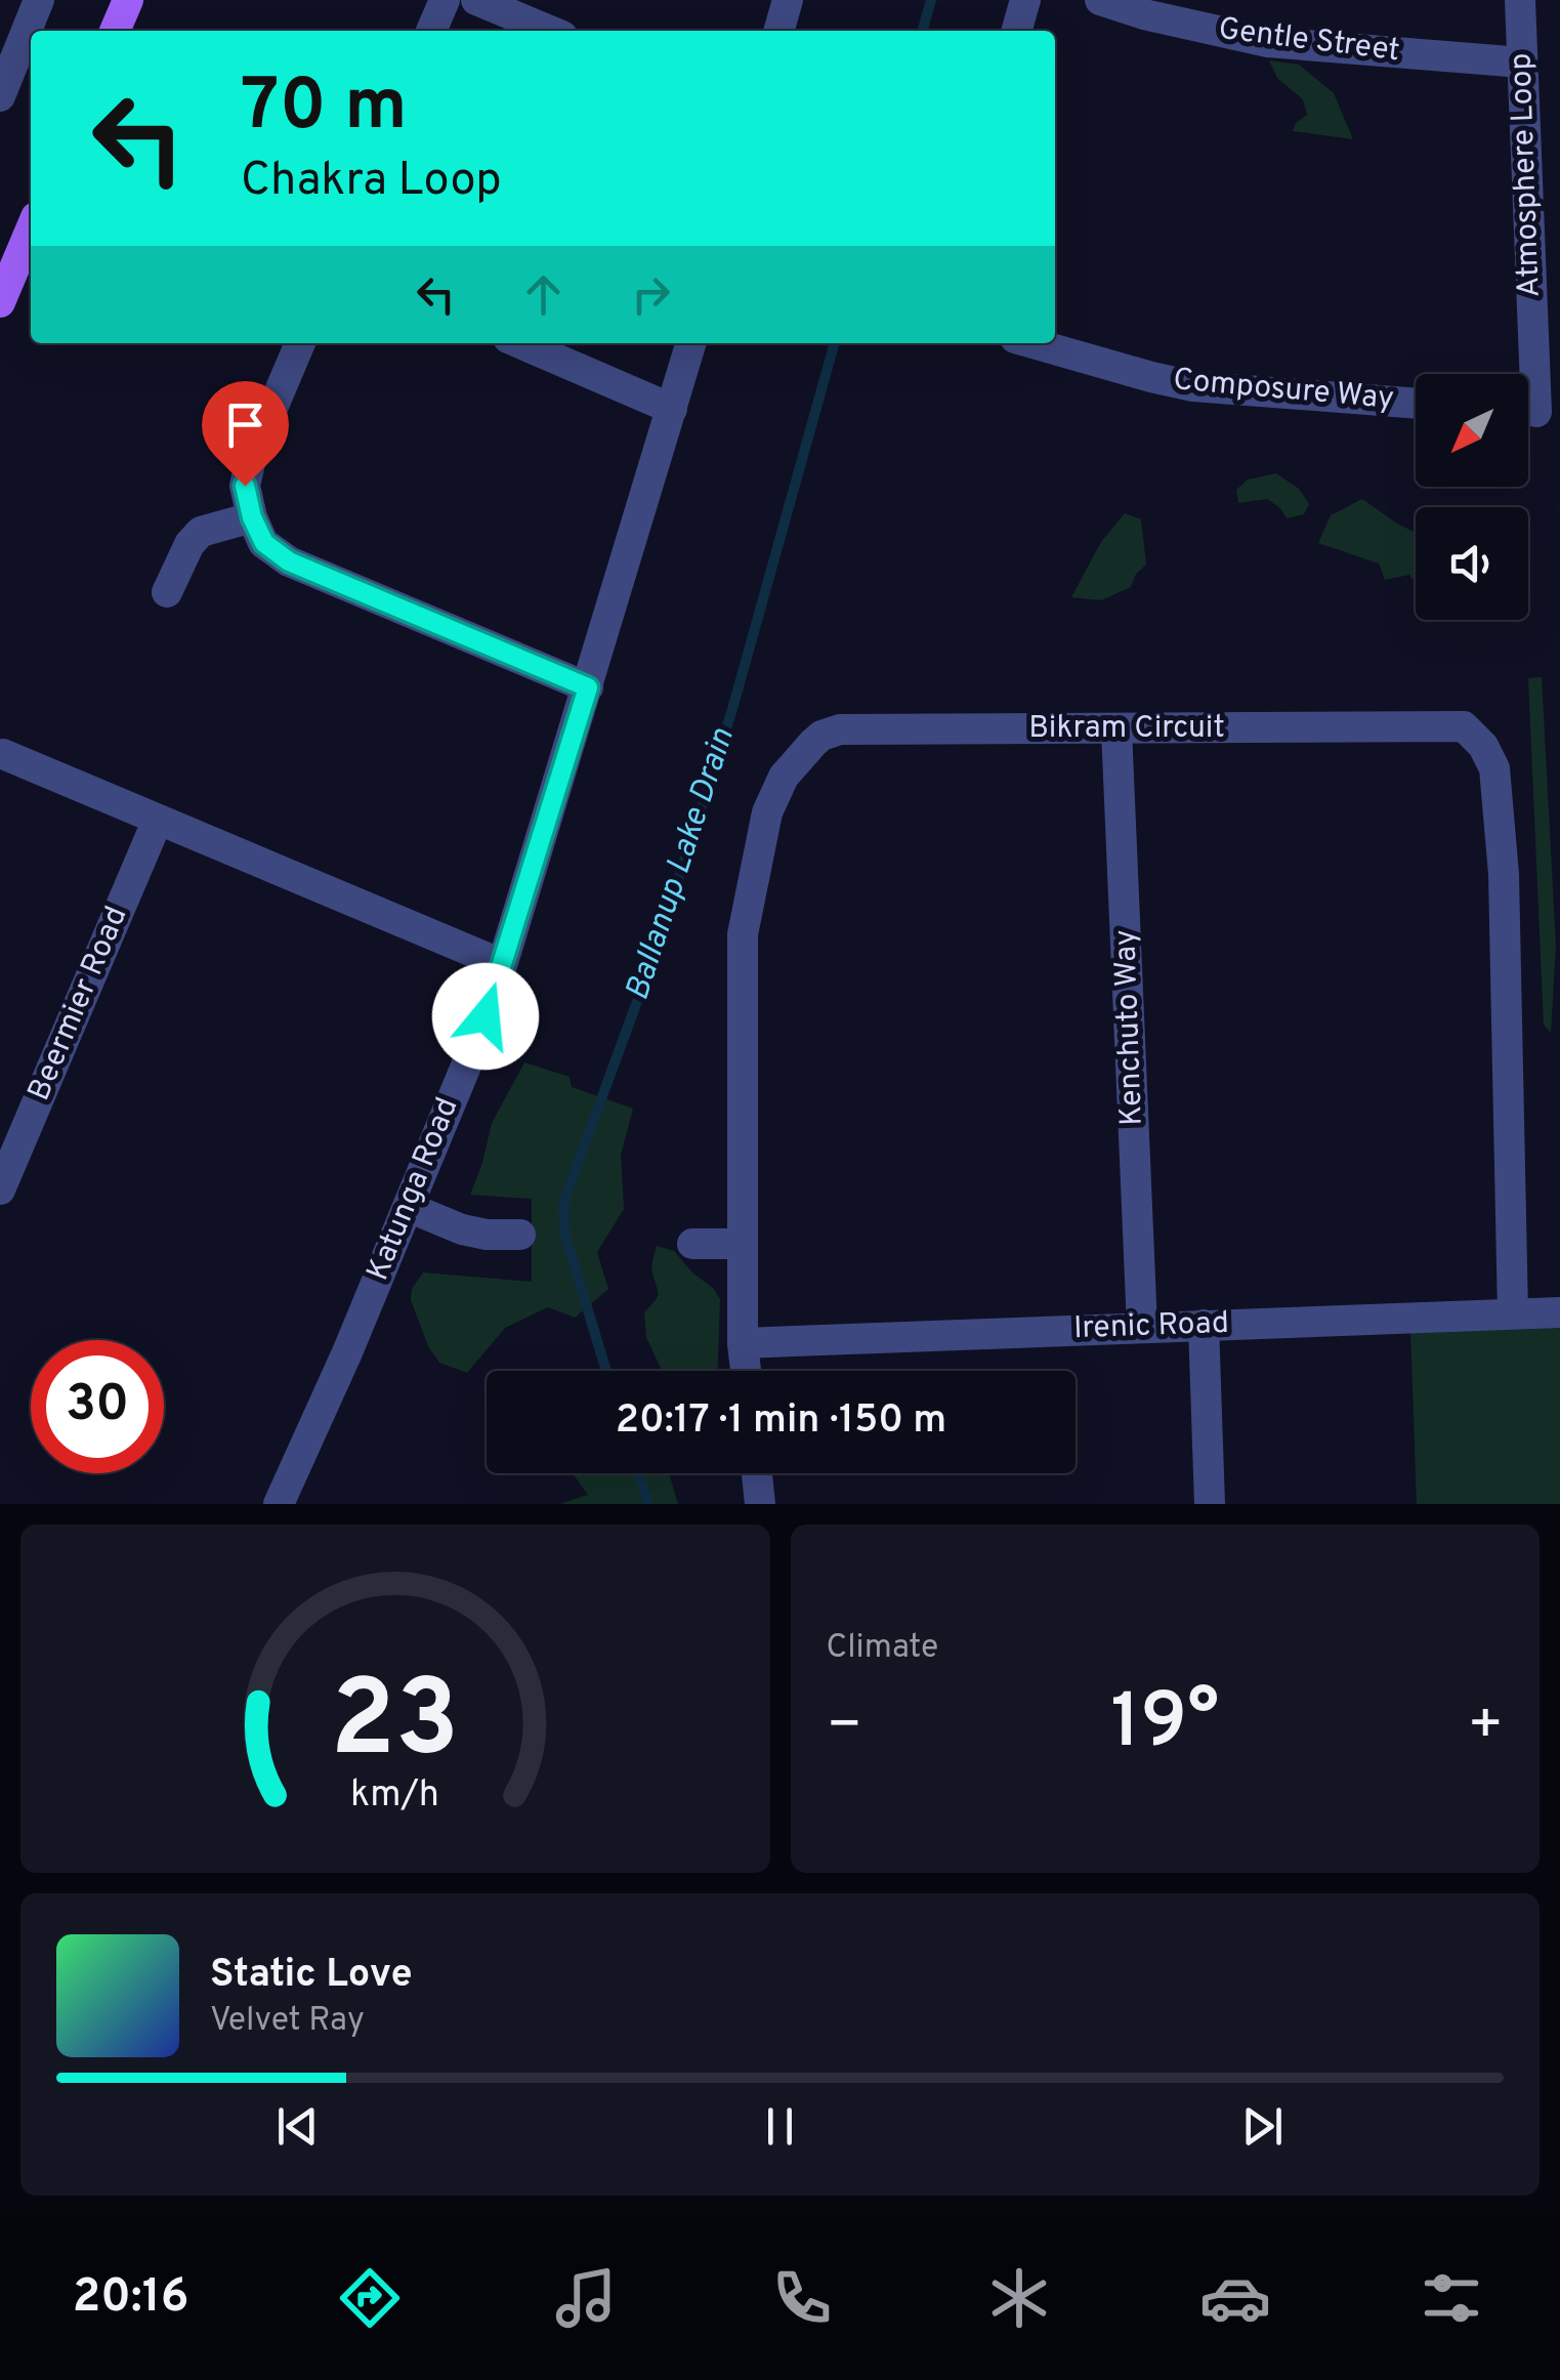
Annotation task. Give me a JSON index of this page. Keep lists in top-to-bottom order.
{
  "streets": {
    "street": [
      "Gentle Street",
      "Atmosphere Loop",
      "Composure Way",
      "Bikram Circuit",
      "Beermier Road",
      "Kenchuto Way",
      "Katunga Road",
      "Irenic Road"
    ]
  },
  "crossings": [
    ["Gentle Street", "Atmosphere Loop"],
    ["Bikram Circuit", "Kenchuto Way"],
    ["Bikram Circuit", "Irenic Road"],
    ["Kenchuto Way", "Irenic Road"]
  ],
  "water": ["Ballanup Lake Drain"],
  "north": "bottom left",
  "page": {
    "turn": ["70 m", "Chakra Loop"],
    "limit": "30",
    "trip": "20:17 · 1 min · 150 m",
    "tile": "Climate",
    "heat": ["−", "19°", "+"],
    "song": ["Static Love", "Velvet Ray"],
    "tabs": "20:16",
    "gauge": ["23", "km/h"]
  }
}
